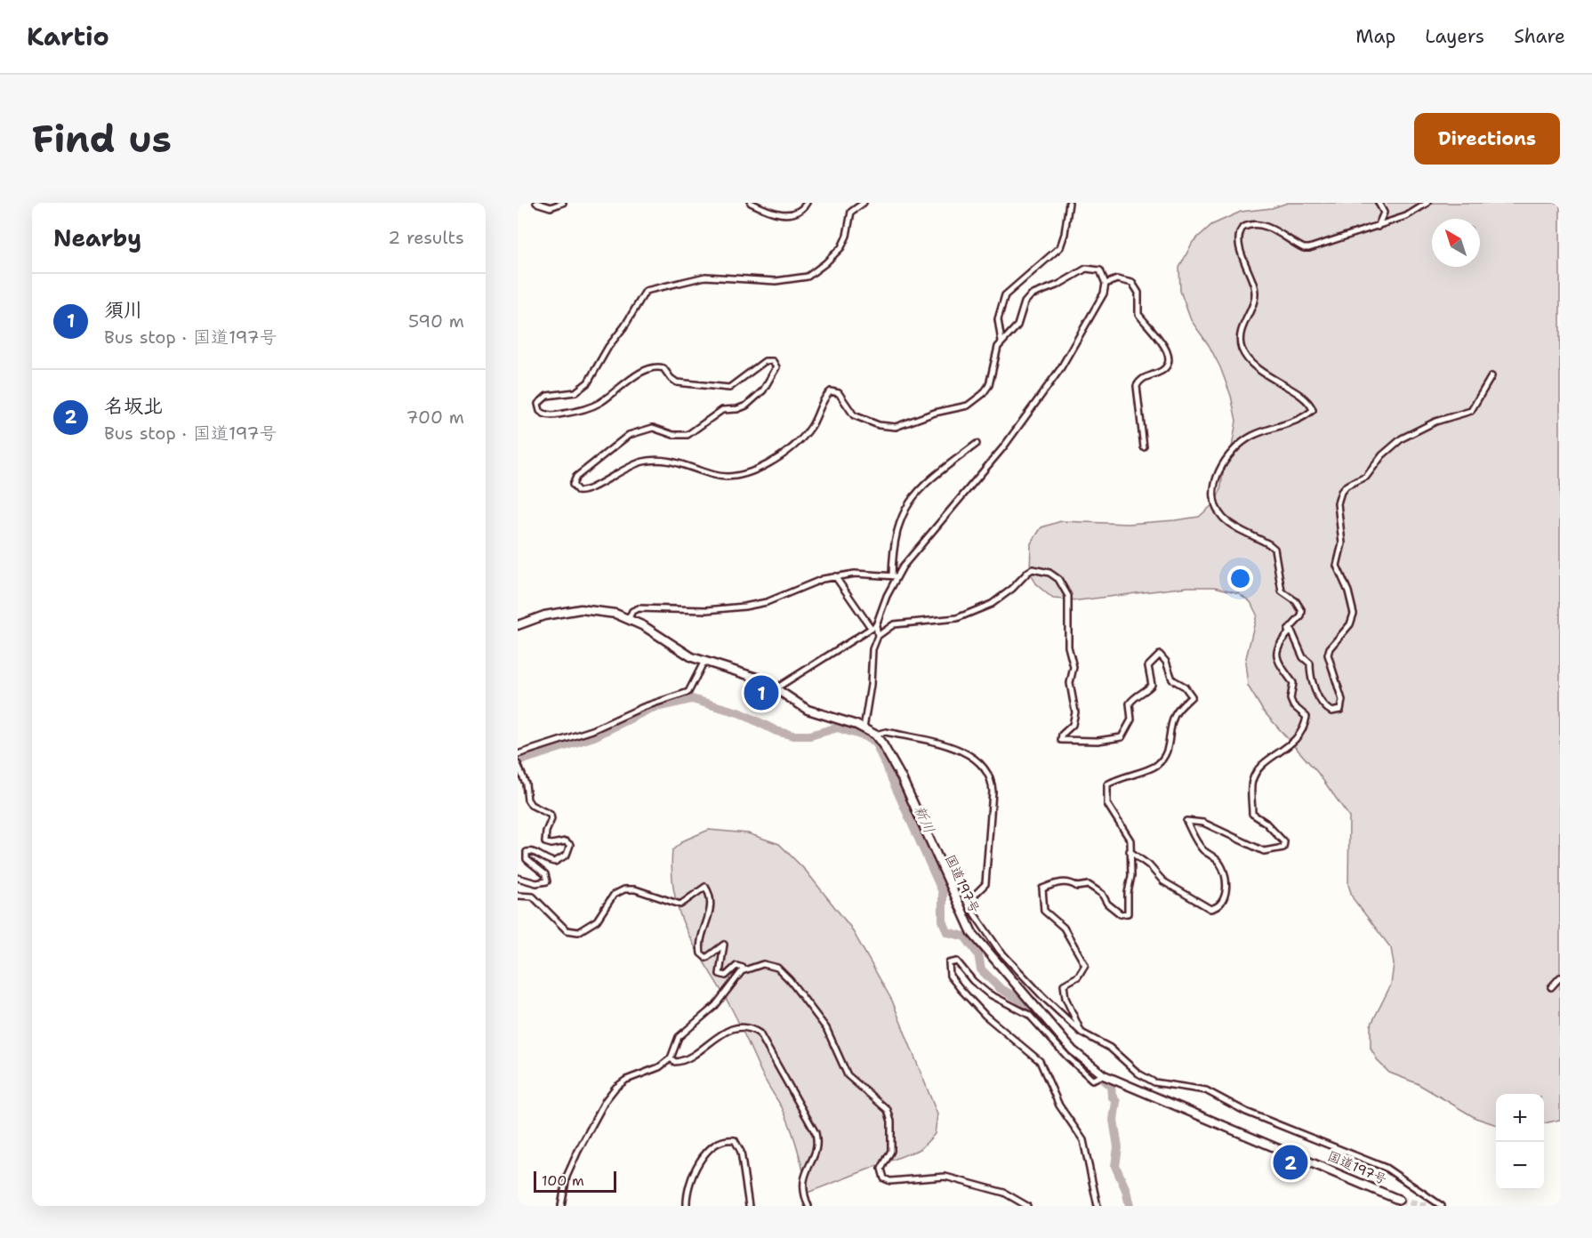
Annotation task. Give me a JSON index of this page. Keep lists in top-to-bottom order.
{
  "streets": {
    "highway": ["国道197号"]
  },
  "water": ["新川"],
  "scale_bar": "100 m",
  "north": "top left",
  "page": {
    "header": "Kartio",
    "nav": ["Map", "Layers", "Share"],
    "buttons": "Directions",
    "title": "Find us",
    "heading": ["Nearby", "2 results"],
    "list": [
      {
        "mark": "1",
        "name": "須川",
        "note": "Bus stop · 国道197号",
        "value": "590 m"
      },
      {
        "mark": "2",
        "name": "名坂北",
        "note": "Bus stop · 国道197号",
        "value": "700 m"
      }
    ],
    "pins": ["1", "2"],
    "map_buttons": ["+", "−"],
    "scale": "100 m"
  }
}
